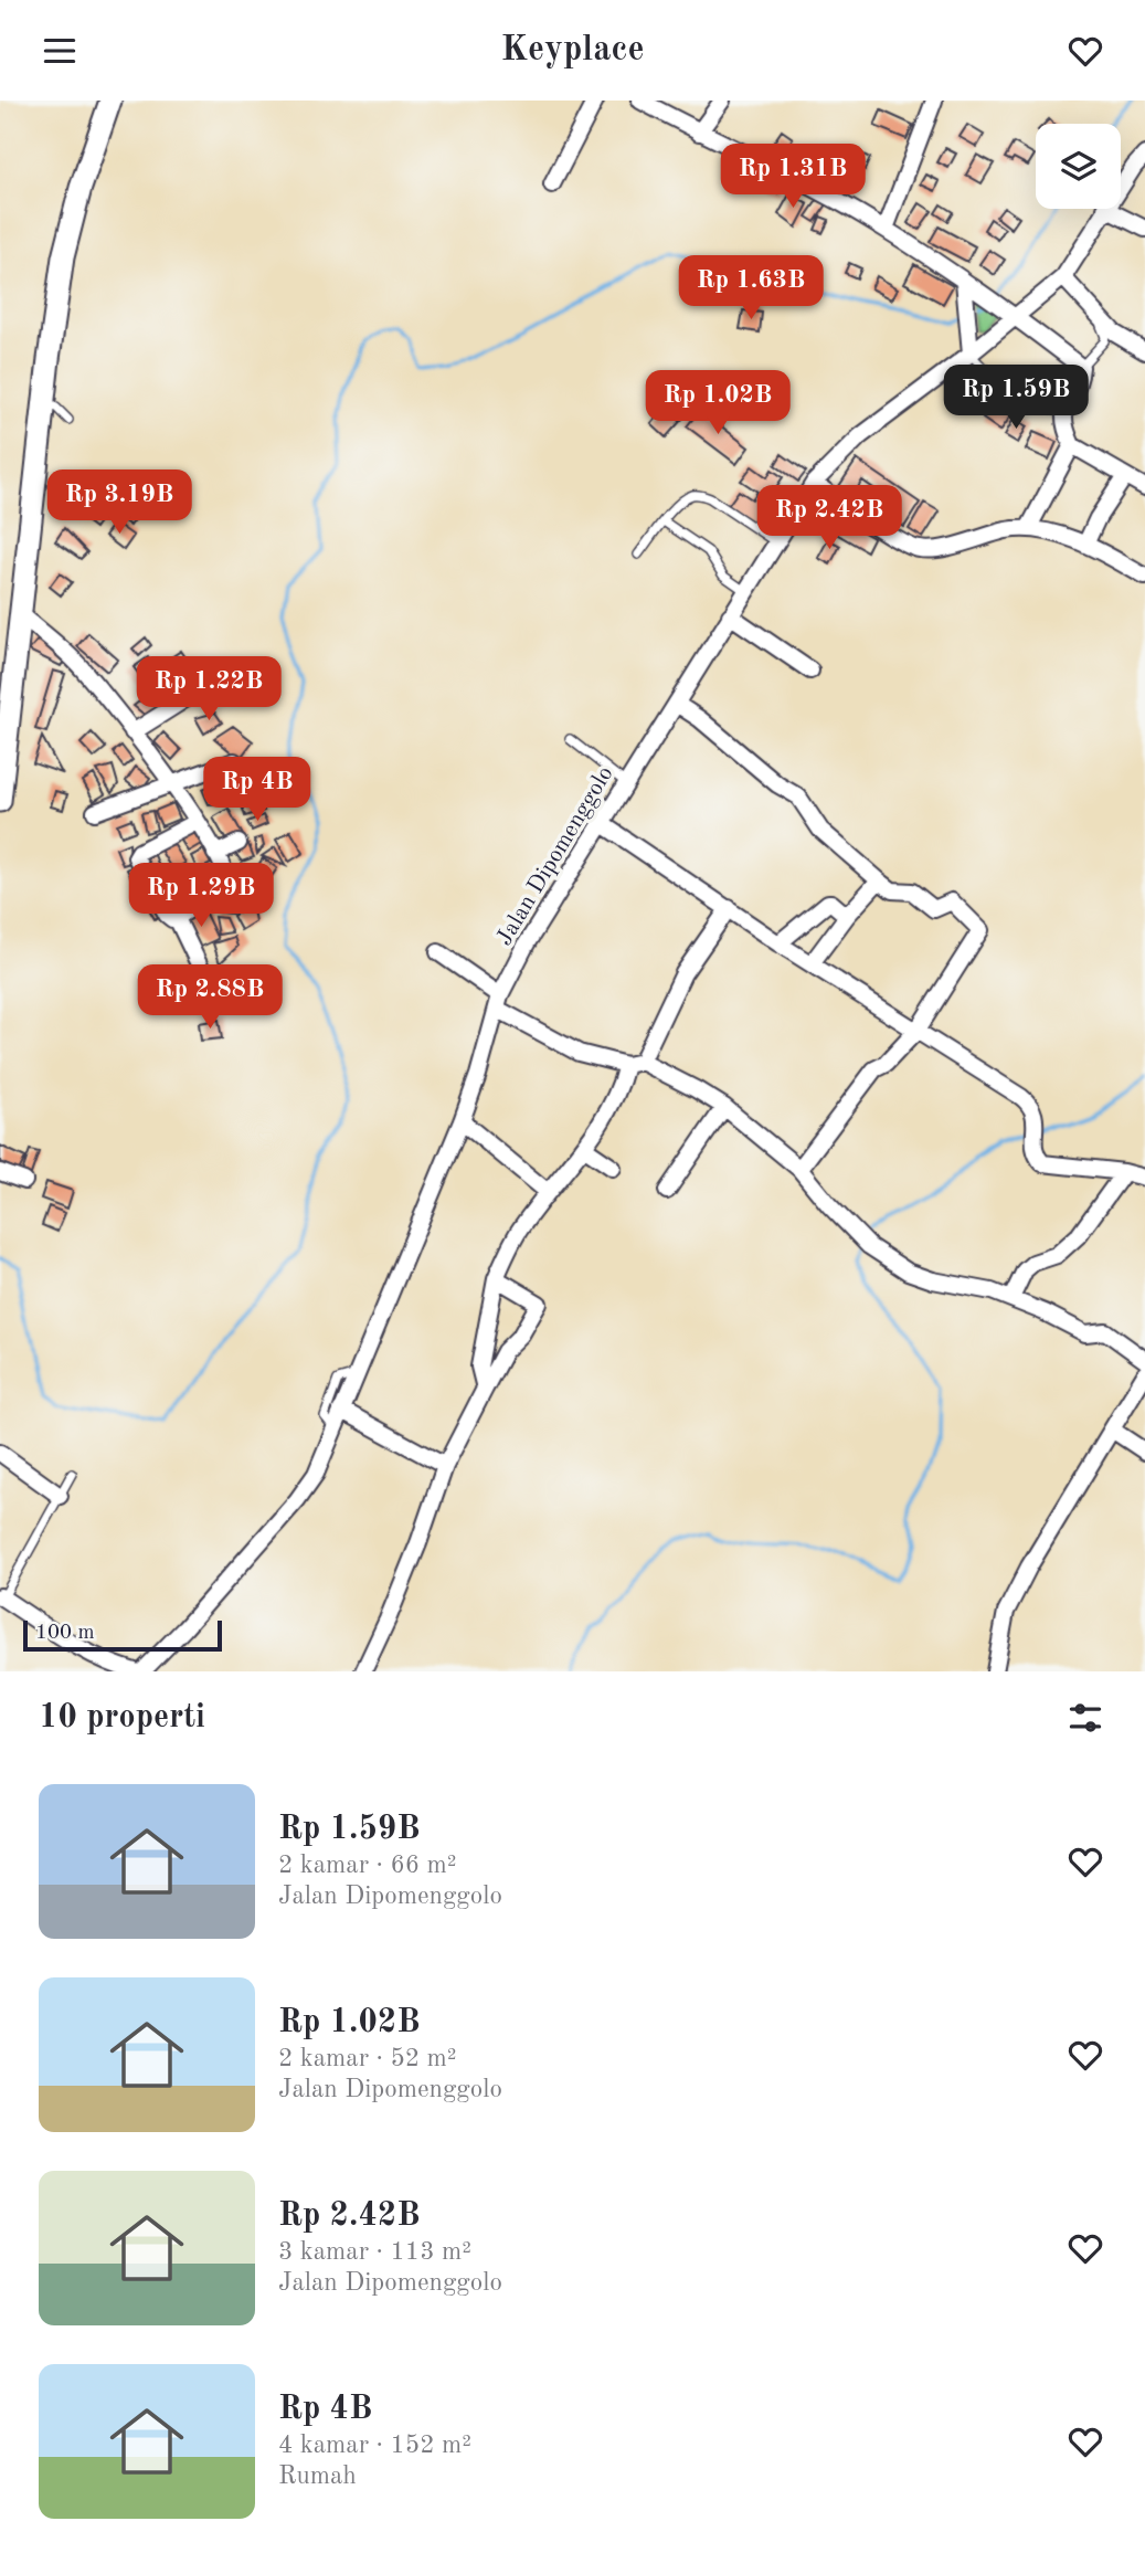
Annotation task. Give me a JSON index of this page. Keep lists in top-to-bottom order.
{
  "streets": {
    "street": ["Jalan Dipomenggolo"]
  },
  "scale_bar": "100 m",
  "page": {
    "header": "Keyplace",
    "price": [
      "Rp 1.31B",
      "Rp 1.63B",
      "Rp 1.59B",
      "Rp 1.02B",
      "Rp 3.19B",
      "Rp 2.42B",
      "Rp 1.22B",
      "Rp 4B",
      "Rp 1.29B",
      "Rp 2.88B"
    ],
    "scale": "100 m",
    "heading": "10 properti",
    "list": [
      {
        "name": "Rp 1.59B",
        "note": "2 kamar · 66 m² · Jalan Dipomenggolo"
      },
      {
        "name": "Rp 1.02B",
        "note": "2 kamar · 52 m² · Jalan Dipomenggolo"
      },
      {
        "name": "Rp 2.42B",
        "note": "3 kamar · 113 m² · Jalan Dipomenggolo"
      },
      {
        "name": "Rp 4B",
        "note": "4 kamar · 152 m² · Rumah"
      }
    ]
  }
}
